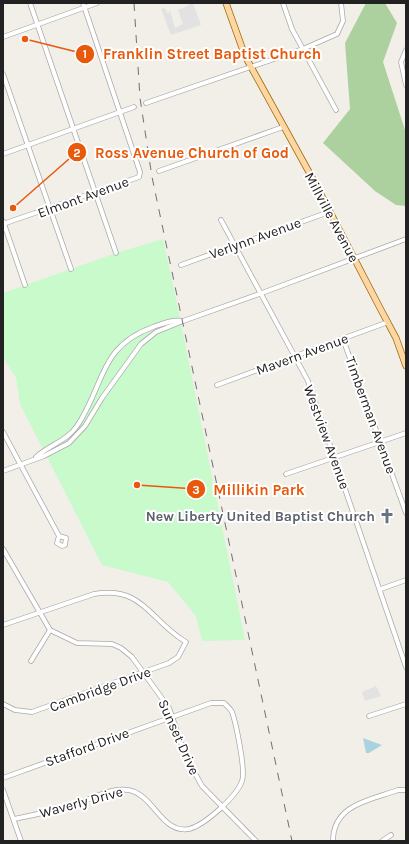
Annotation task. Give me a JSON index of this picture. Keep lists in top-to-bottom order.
{
  "streets": {
    "main road": ["Millville Avenue"],
    "street": [
      "Elmont Avenue",
      "Verlynn Avenue",
      "Mavern Avenue",
      "Timberman Avenue",
      "Westview Avenue",
      "Cambridge Drive",
      "Sunset Drive",
      "Stafford Drive",
      "Waverly Drive"
    ]
  },
  "crossings": [
    ["Millville Avenue", "Verlynn Avenue"],
    ["Millville Avenue", "Mavern Avenue"],
    ["Verlynn Avenue", "Westview Avenue"],
    ["Mavern Avenue", "Timberman Avenue"],
    ["Mavern Avenue", "Westview Avenue"],
    ["Cambridge Drive", "Sunset Drive"],
    ["Sunset Drive", "Stafford Drive"],
    ["Sunset Drive", "Waverly Drive"],
    ["Stafford Drive", "Waverly Drive"]
  ],
  "places": {
    "other": ["Franklin Street Baptist Church", "Ross Avenue Church of God", "Millikin Park"],
    "church": ["New Liberty United Baptist Church"]
  }
}
